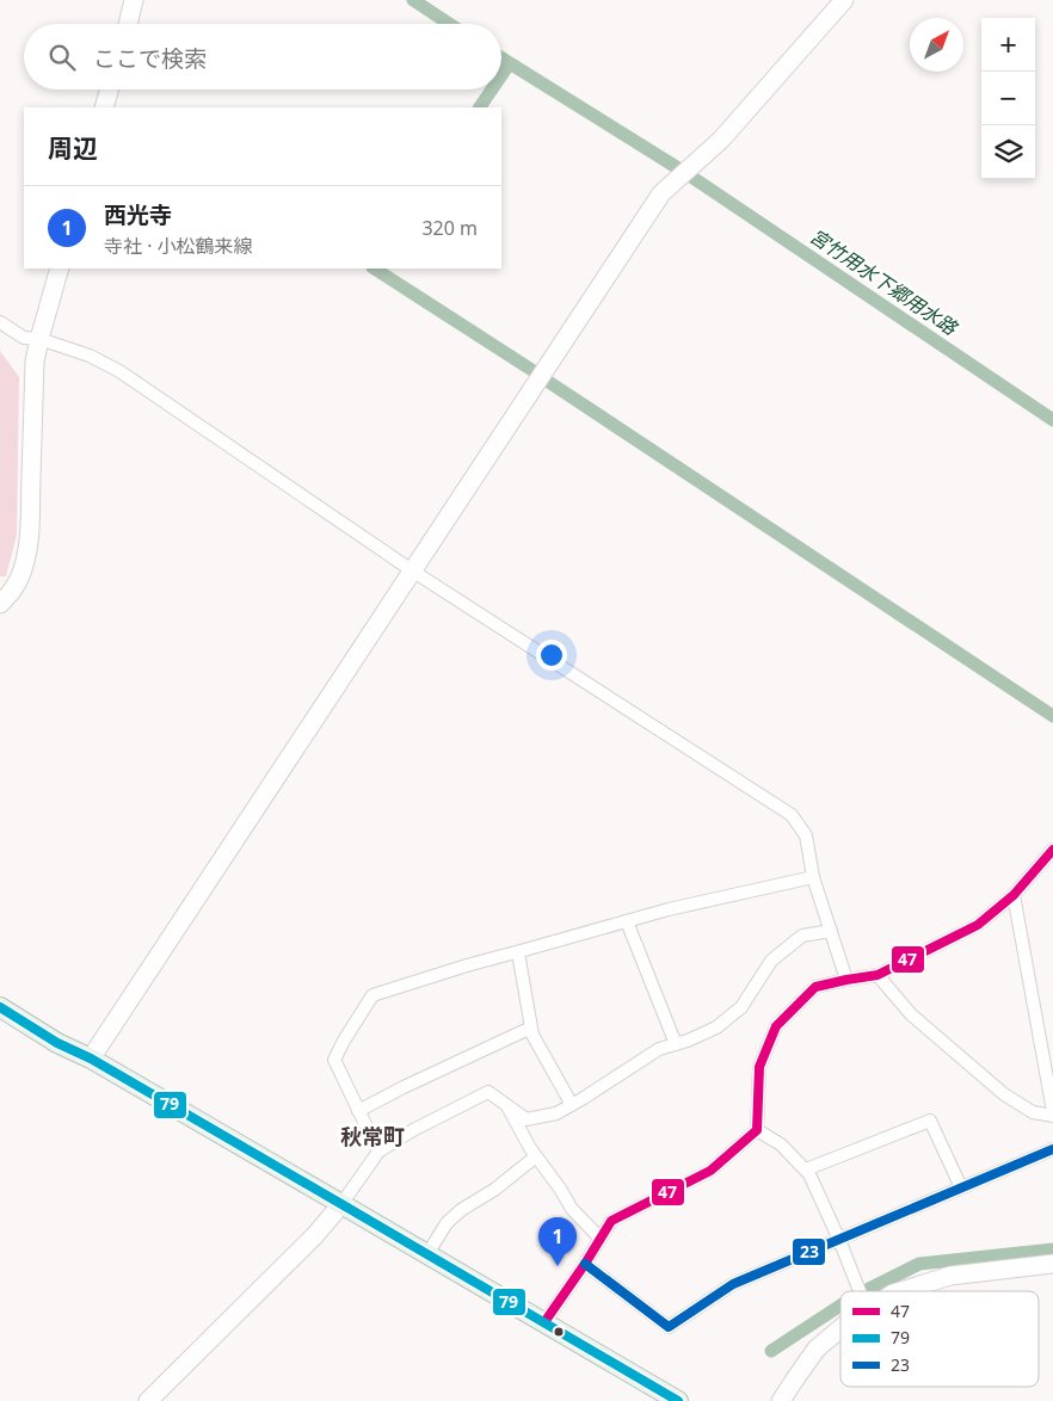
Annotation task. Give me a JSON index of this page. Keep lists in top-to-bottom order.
{
  "districts": ["秋常町"],
  "water": ["宮竹用水下郷用水路"],
  "lines": ["transit line 47", "transit line 79", "transit line 23"],
  "legend": ["47", "79", "23"],
  "north": "top right",
  "page": {
    "map_buttons": ["+", "−"],
    "search": "ここで検索",
    "heading": "周辺",
    "list": [
      {
        "mark": "1",
        "name": "西光寺",
        "note": "寺社 · 小松鶴来線",
        "value": "320 m"
      }
    ],
    "pins": "1"
  }
}
